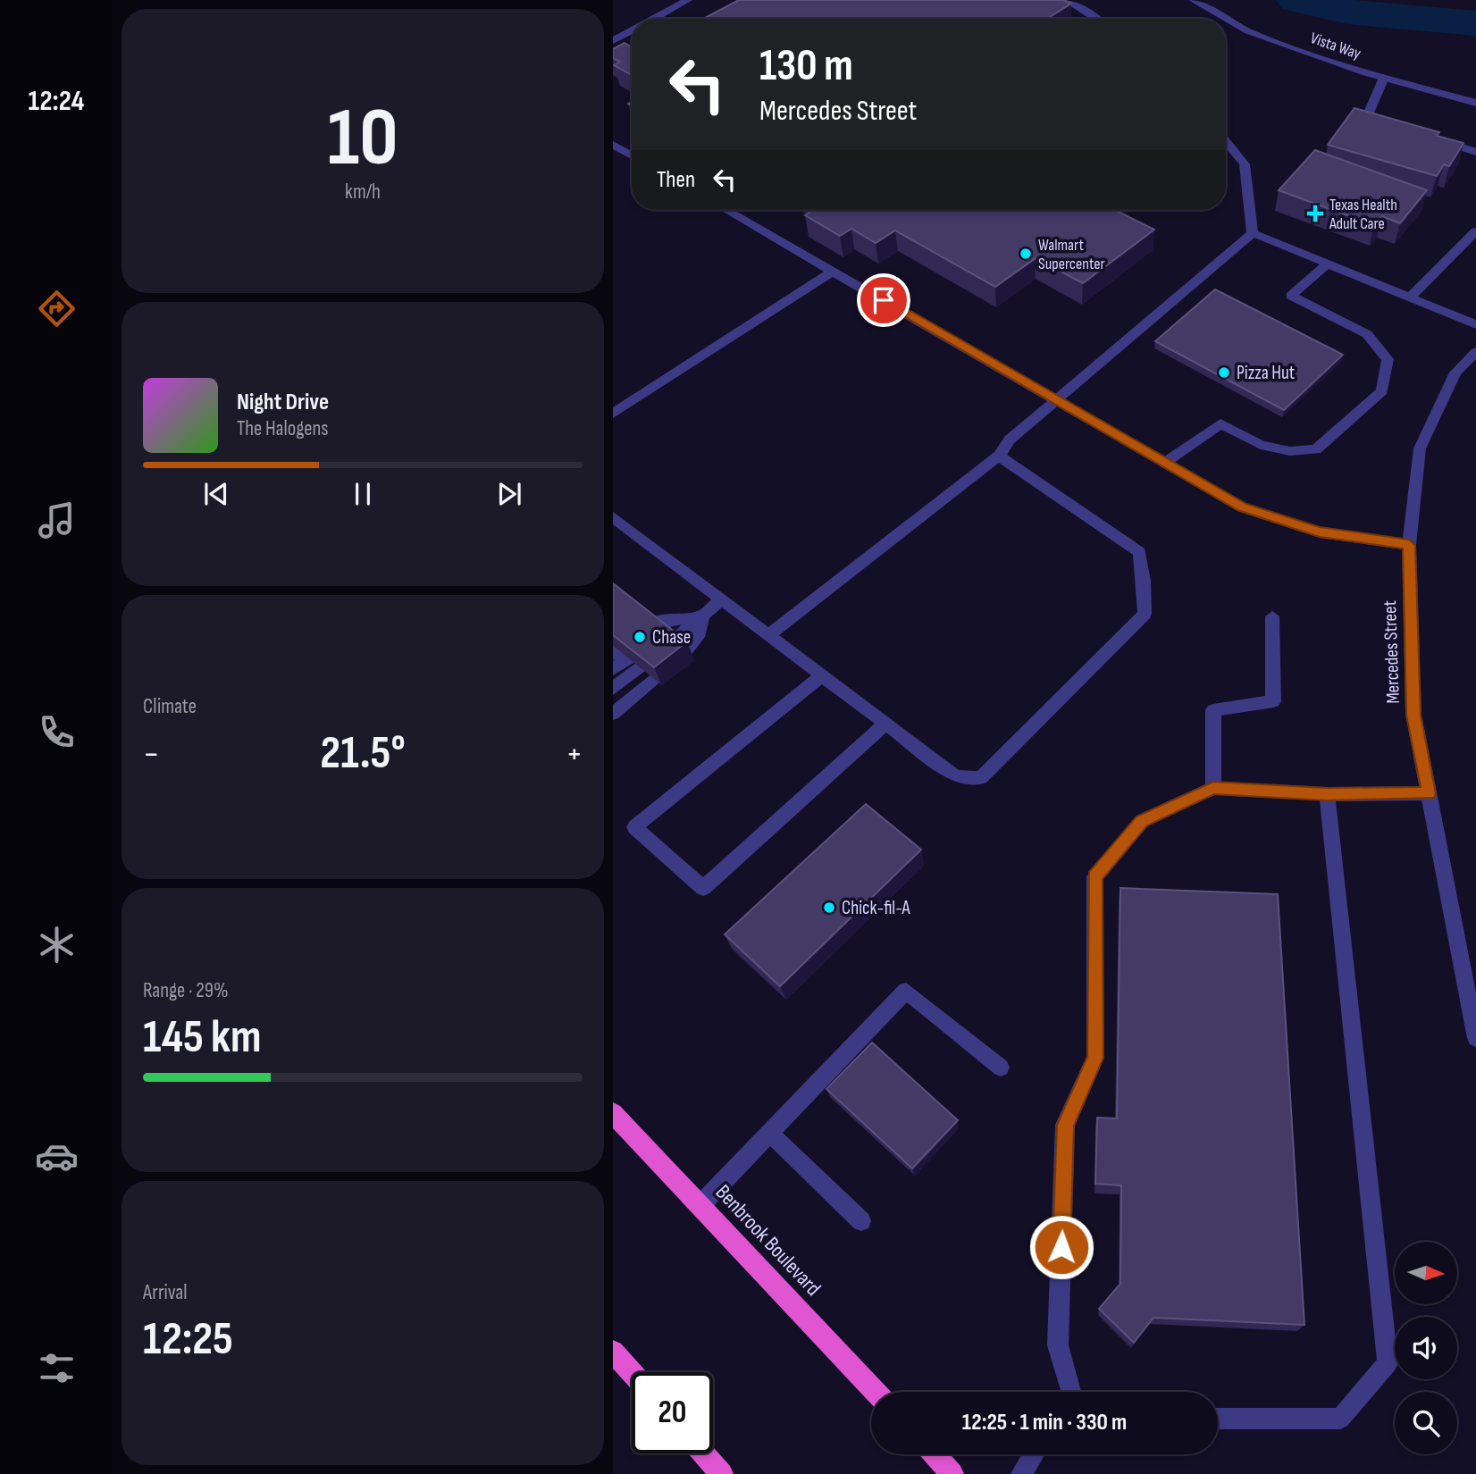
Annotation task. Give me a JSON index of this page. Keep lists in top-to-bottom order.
{
  "streets": {
    "highway": ["Benbrook Boulevard"],
    "street": ["Vista Way", "Mercedes Street"]
  },
  "places": {
    "health": ["Texas Health Adult Care"],
    "other": [
      "Walmart Supercenter",
      "Pizza Hut",
      "Chase",
      "Chick-fil-A"
    ]
  },
  "north": "right",
  "page": {
    "tabs": "12:24",
    "tile": [
      ["10", "km/h"],
      "Climate",
      ["Range · 29%", "145 km"],
      ["Arrival", "12:25"]
    ],
    "turn": ["130 m", "Mercedes Street"],
    "then": "Then",
    "song": ["Night Drive", "The Halogens"],
    "heat": ["−", "21.5°", "+"],
    "limit": "20",
    "trip": "12:25 · 1 min · 330 m"
  }
}
